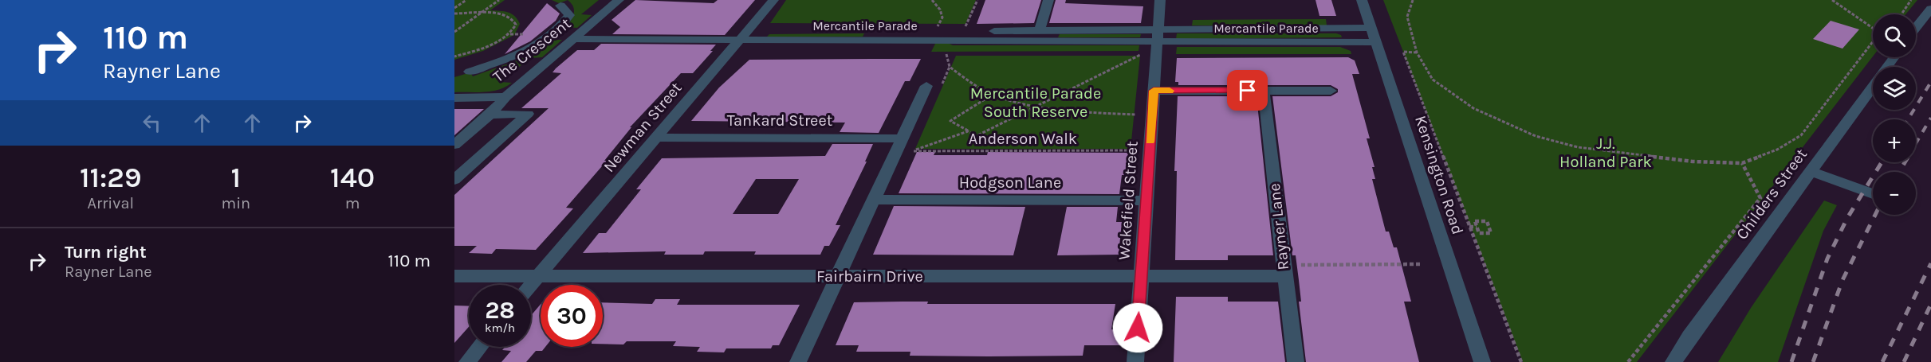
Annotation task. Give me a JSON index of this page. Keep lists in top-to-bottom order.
{
  "streets": {
    "street": [
      "Mercantile Parade",
      "The Crescent",
      "Tankard Street",
      "Newman Street",
      "Kensington Road",
      "Hodgson Lane",
      "Childers Street",
      "Wakefield Street",
      "Rayner Lane",
      "Fairbairn Drive"
    ],
    "path": ["Anderson Walk"]
  },
  "crossings": [
    ["Mercantile Parade", "The Crescent"],
    ["Mercantile Parade", "Newman Street"],
    ["Mercantile Parade", "Kensington Road"],
    ["Mercantile Parade", "Wakefield Street"],
    ["Tankard Street", "Newman Street"],
    ["Newman Street", "Fairbairn Drive"],
    ["Anderson Walk", "Wakefield Street"],
    ["Hodgson Lane", "Wakefield Street"],
    ["Wakefield Street", "Fairbairn Drive"],
    ["Rayner Lane", "Fairbairn Drive"]
  ],
  "parks": ["Mercantile Parade South Reserve", "J.J. Holland Park"],
  "page": {
    "turn": ["110 m", "Rayner Lane"],
    "map_buttons": ["+", "−"],
    "eta": [
      "11:29",
      "Arrival",
      "1",
      "min",
      "140",
      "m"
    ],
    "list": [
      {
        "name": "Turn right",
        "note": "Rayner Lane",
        "value": "110 m"
      }
    ],
    "speed": "28 km/h",
    "limit": "30"
  }
}
